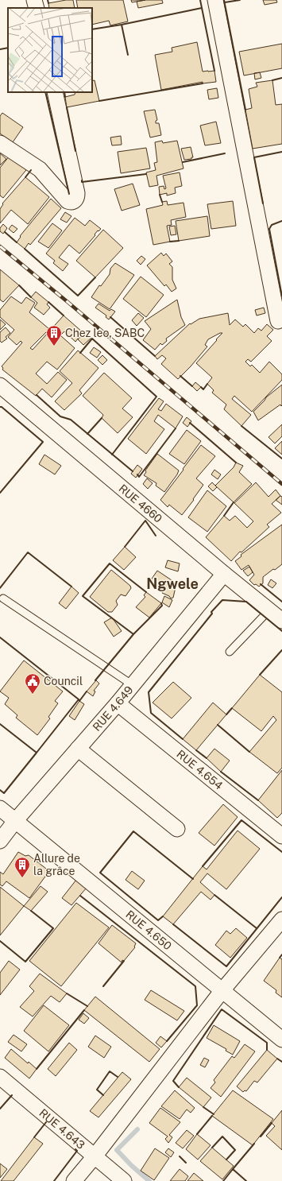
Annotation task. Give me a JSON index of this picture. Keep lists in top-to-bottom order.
{
  "streets": {
    "street": [
      "RUE 4660",
      "RUE 4.649",
      "RUE 4.654",
      "RUE 4.650",
      "RUE 4.643"
    ]
  },
  "crossings": [
    ["RUE 4660", "RUE 4.649"],
    ["RUE 4.649", "RUE 4.654"],
    ["RUE 4.649", "RUE 4.650"]
  ],
  "districts": ["Ngwele"],
  "places": {
    "building": ["Chez leo, SABC", "Allure de la grâce"],
    "public building": ["Council"]
  }
}
